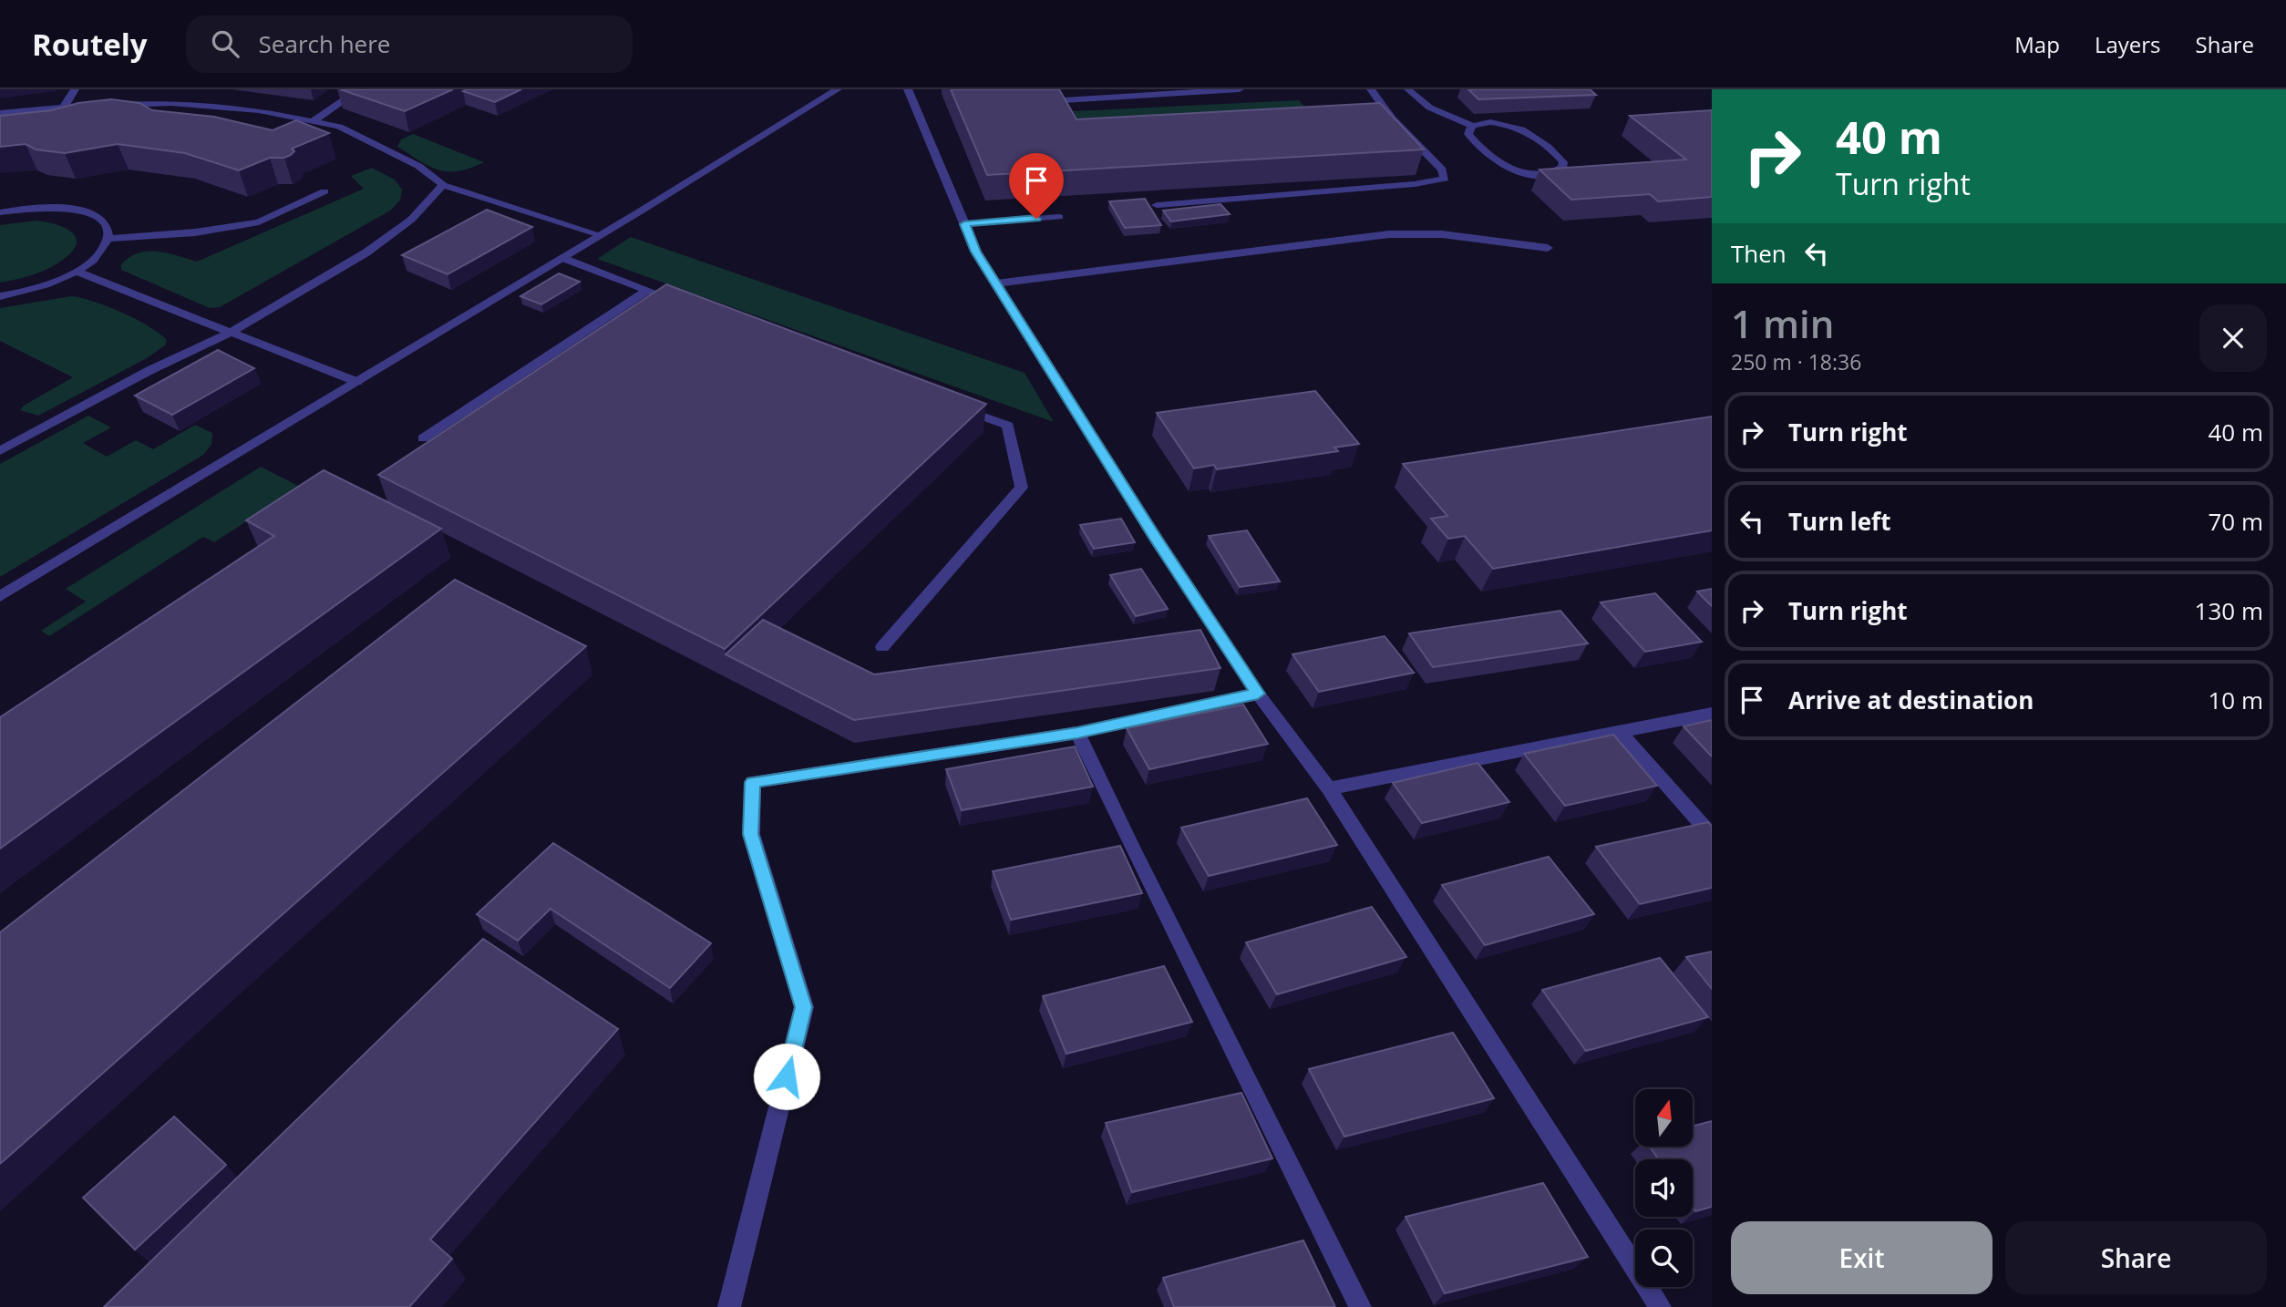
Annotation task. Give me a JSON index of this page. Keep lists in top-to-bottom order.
{
  "north": "top",
  "page": {
    "header": "Routely",
    "search": "Search here",
    "nav": ["Map", "Layers", "Share"],
    "turn": ["40 m", "Turn right"],
    "then": "Then",
    "heading": ["1 min", "250 m · 18:36"],
    "list": [
      {
        "name": "Turn right",
        "value": "40 m"
      },
      {
        "name": "Turn left",
        "value": "70 m"
      },
      {
        "name": "Turn right",
        "value": "130 m"
      },
      {
        "name": "Arrive at destination",
        "value": "10 m"
      }
    ],
    "buttons": ["Exit", "Share"]
  }
}
